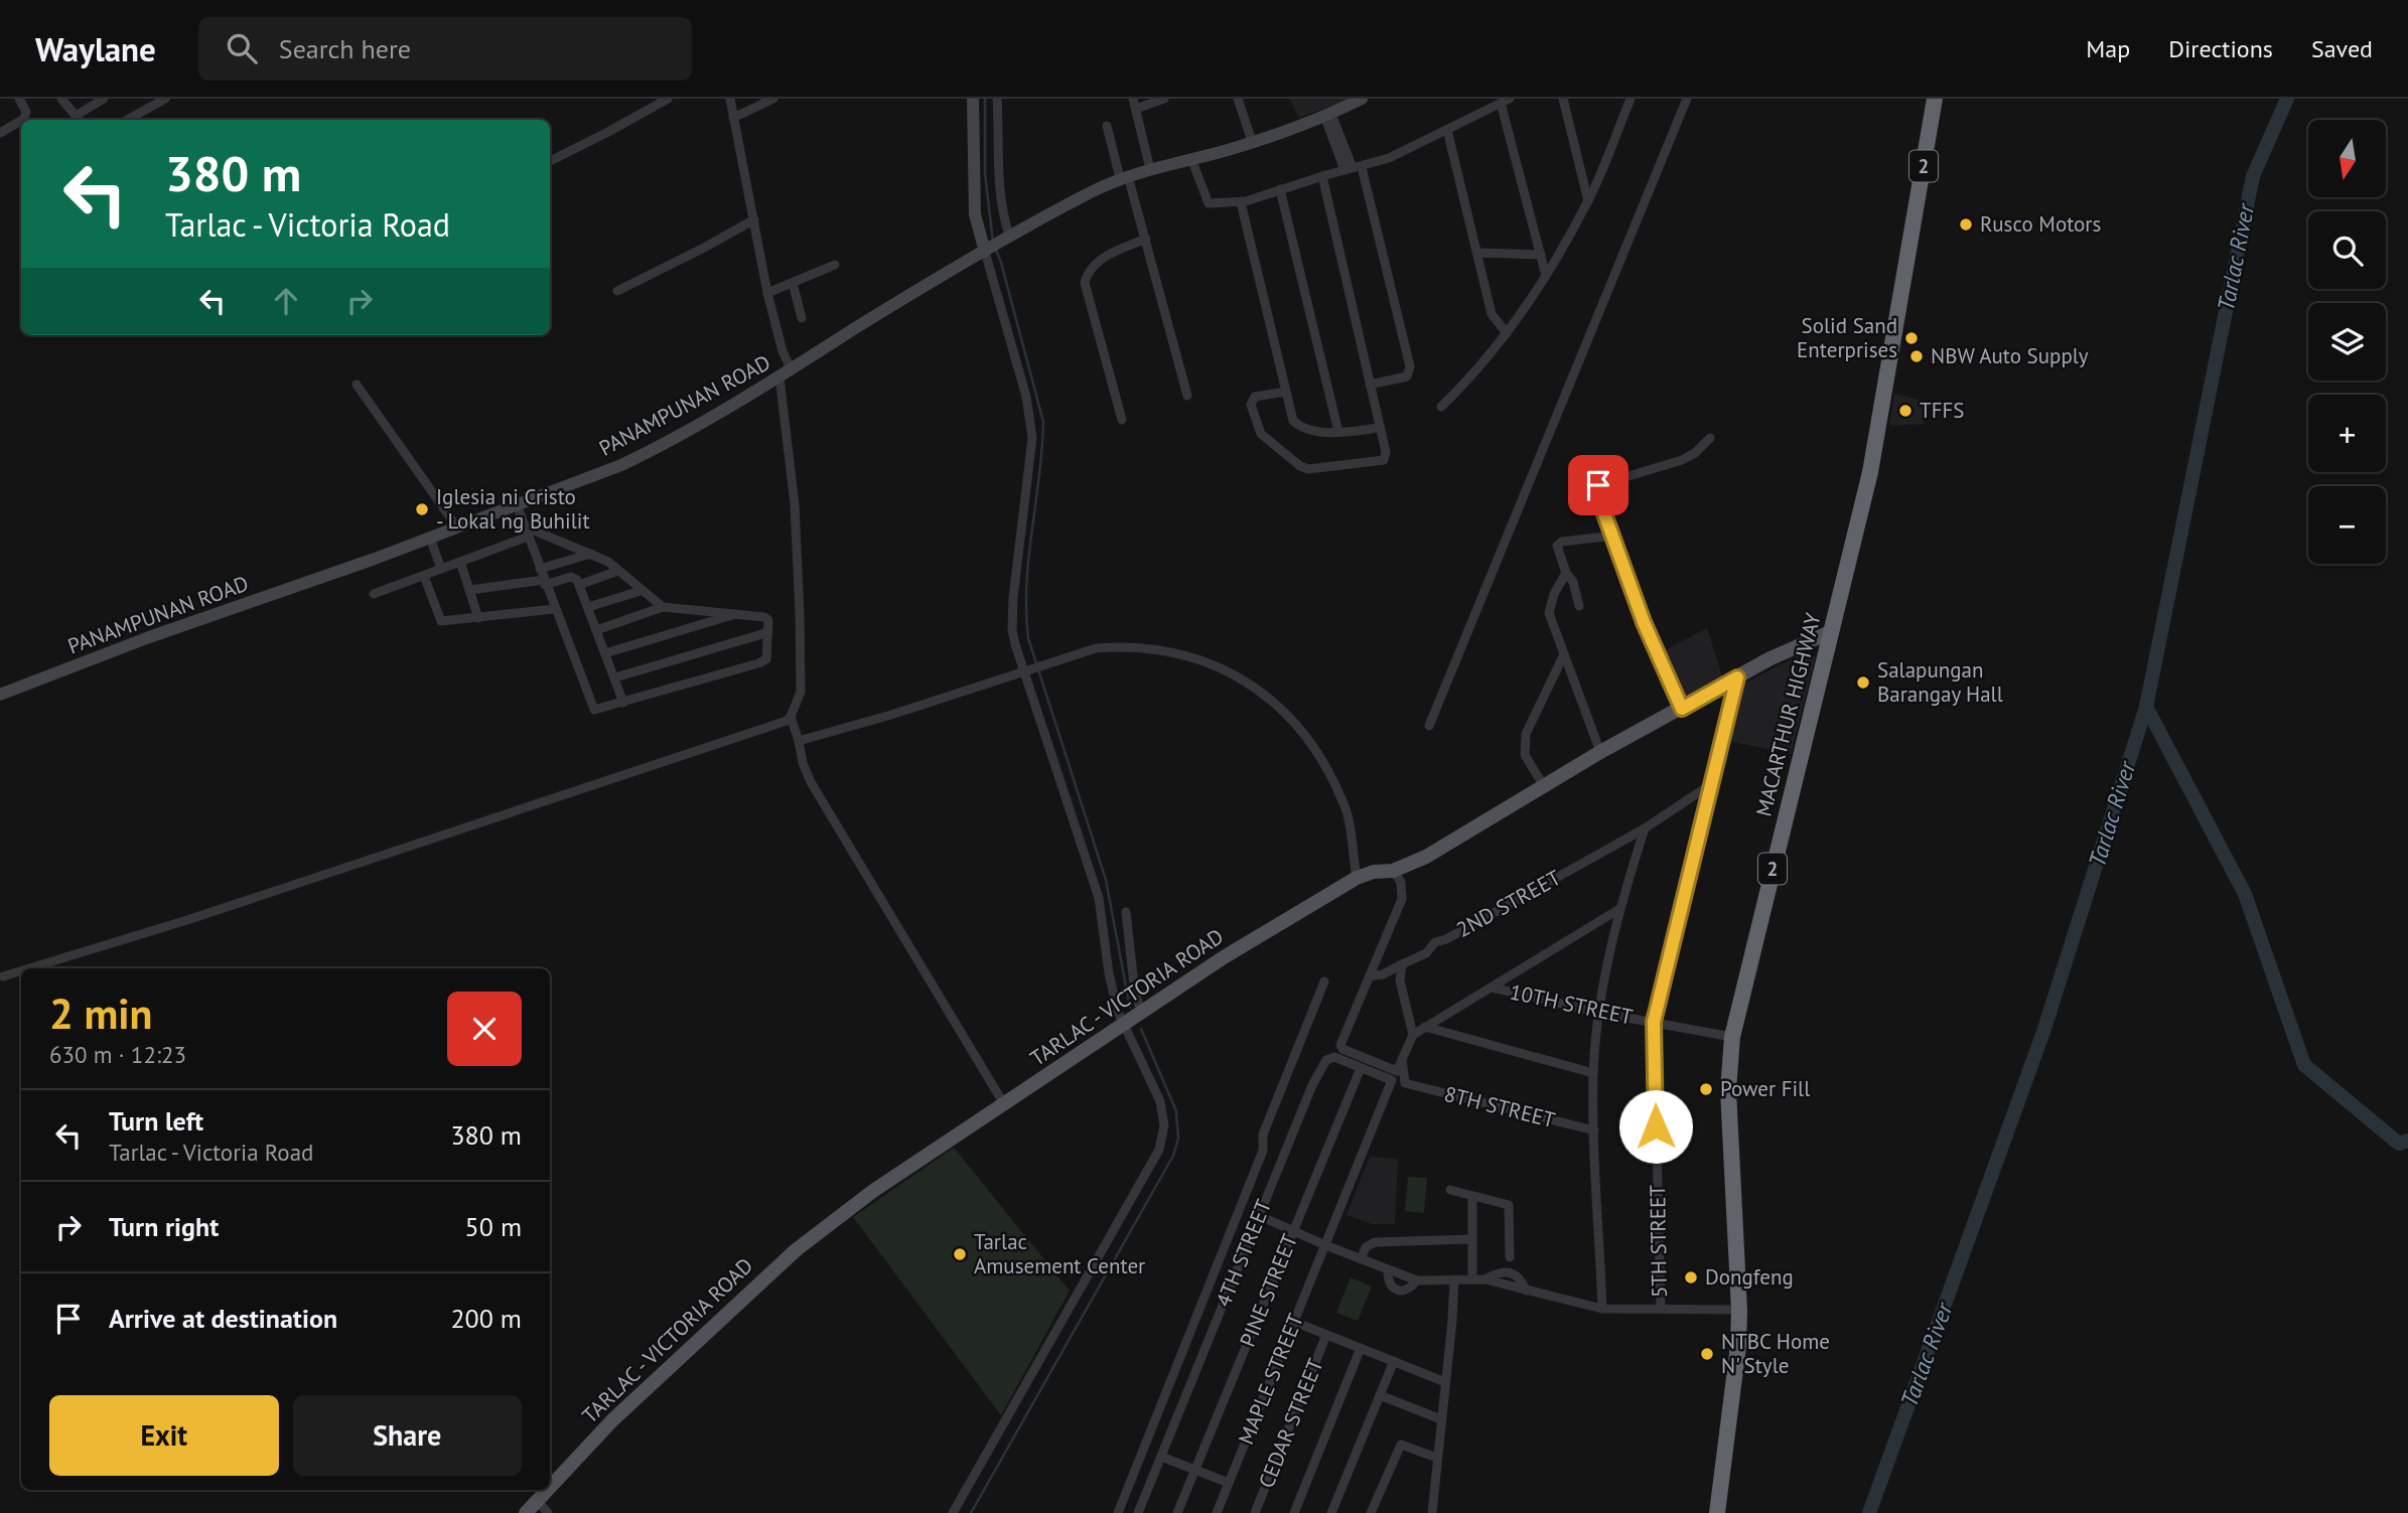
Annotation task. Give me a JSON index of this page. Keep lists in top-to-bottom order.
{
  "streets": {
    "highway": ["2", "MACARTHUR HIGHWAY"],
    "main road": ["TARLAC - VICTORIA ROAD"],
    "street": [
      "PANAMPUNAN ROAD",
      "2ND STREET",
      "10TH STREET",
      "8TH STREET",
      "5TH STREET",
      "4TH STREET",
      "PINE STREET",
      "MAPLE STREET",
      "CEDAR STREET"
    ]
  },
  "crossings": [
    ["MACARTHUR HIGHWAY", "TARLAC - VICTORIA ROAD"],
    ["MACARTHUR HIGHWAY", "10TH STREET"],
    ["2ND STREET", "5TH STREET"],
    ["TARLAC - VICTORIA ROAD", "5TH STREET"],
    ["10TH STREET", "5TH STREET"],
    ["4TH STREET", "PINE STREET"]
  ],
  "water": ["Tarlac River"],
  "places": [
    "Rusco Motors",
    "Solid Sand Enterprises",
    "NBW Auto Supply",
    "TFFS",
    "Iglesia ni Cristo - Lokal ng Buhilit",
    "Salapungan Barangay Hall",
    "Power Fill",
    "Tarlac Amusement Center",
    "Dongfeng",
    "NTBC Home N' Style"
  ],
  "north": "bottom",
  "page": {
    "header": "Waylane",
    "search": "Search here",
    "nav": ["Map", "Directions", "Saved"],
    "map_buttons": ["+", "−"],
    "turn": ["380 m", "Tarlac - Victoria Road"],
    "heading": ["2 min", "630 m · 12:23"],
    "list": [
      {
        "name": "Turn left",
        "note": "Tarlac - Victoria Road",
        "value": "380 m"
      },
      {
        "name": "Turn right",
        "value": "50 m"
      },
      {
        "name": "Arrive at destination",
        "value": "200 m"
      }
    ],
    "buttons": ["Exit", "Share"]
  }
}
